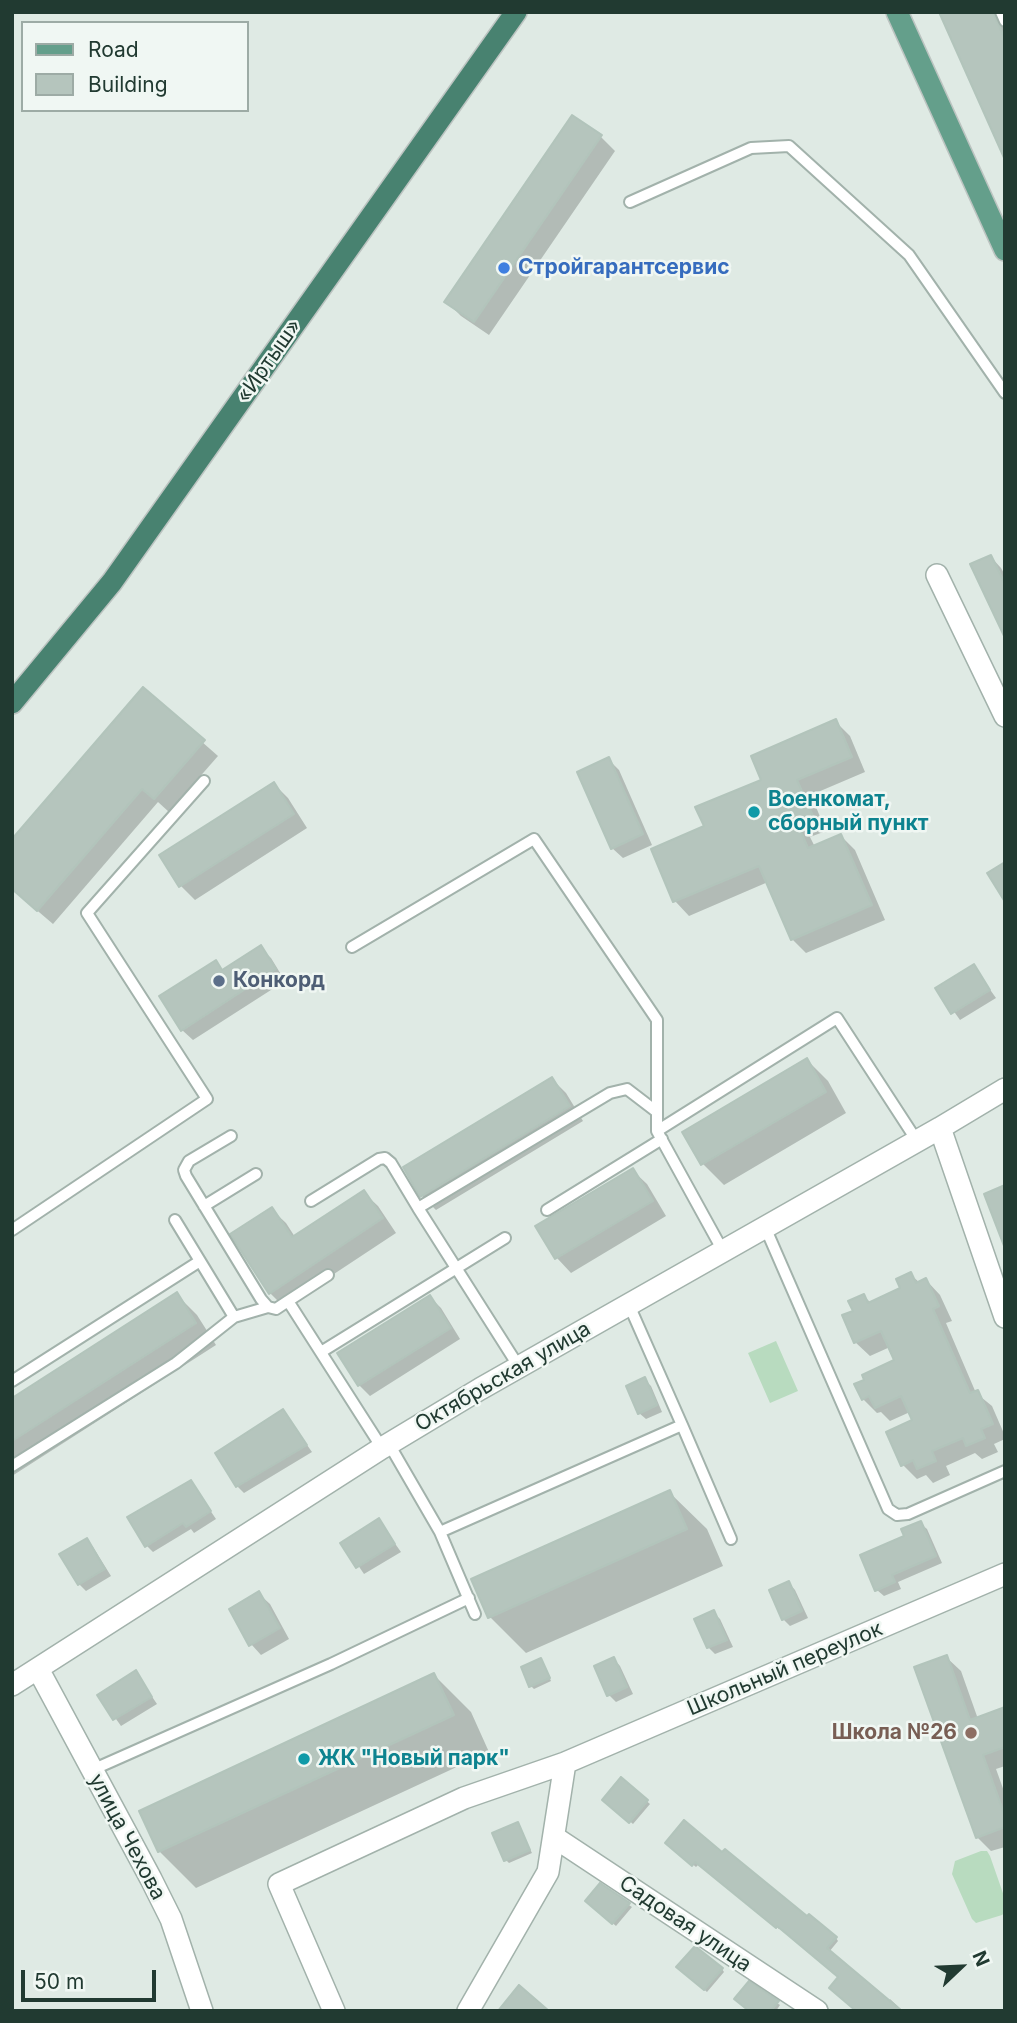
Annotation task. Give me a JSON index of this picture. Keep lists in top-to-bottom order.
{
  "streets": {
    "highway": ["«Иртыш»"],
    "street": [
      "Октябрьская улица",
      "Школьный переулок",
      "улица Чехова",
      "Садовая улица"
    ]
  },
  "crossings": [
    ["Октябрьская улица", "улица Чехова"]
  ],
  "places": [
    "Стройгарантсервис",
    "Военкомат, сборный пункт",
    "Конкорд",
    "Школа №26",
    "ЖК \"Новый парк\""
  ],
  "legend": ["Road", "Building"],
  "scale_bar": "50 m",
  "north": "top right"
}
